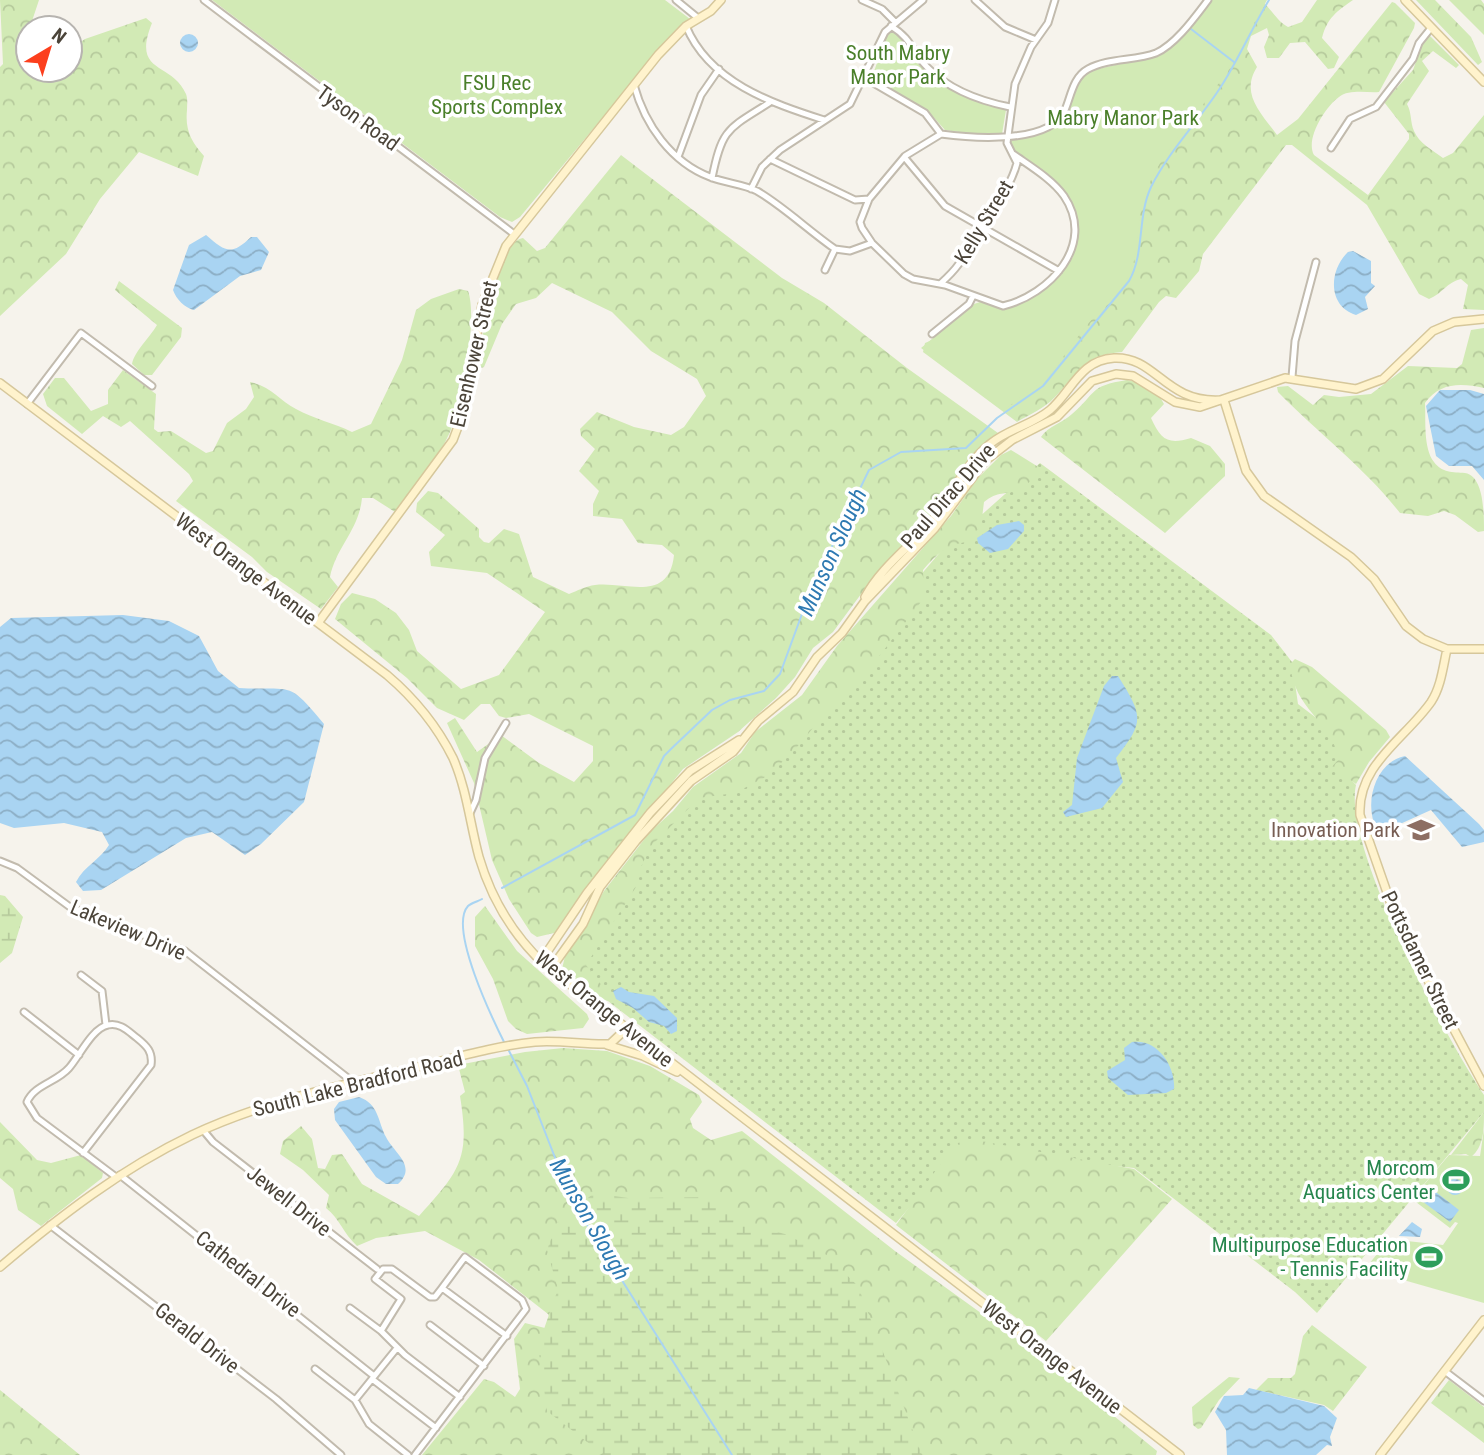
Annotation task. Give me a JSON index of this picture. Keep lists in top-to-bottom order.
{
  "streets": {
    "street": [
      "Tyson Road",
      "Kelly Street",
      "Eisenhower Street",
      "Paul Dirac Drive",
      "West Orange Avenue",
      "Lakeview Drive",
      "Pottsdamer Street",
      "South Lake Bradford Road",
      "Jewell Drive",
      "Cathedral Drive",
      "Gerald Drive"
    ]
  },
  "crossings": [
    ["Tyson Road", "Eisenhower Street"],
    ["Eisenhower Street", "West Orange Avenue"],
    ["Paul Dirac Drive", "West Orange Avenue"],
    ["West Orange Avenue", "South Lake Bradford Road"],
    ["Lakeview Drive", "South Lake Bradford Road"],
    ["South Lake Bradford Road", "Jewell Drive"],
    ["South Lake Bradford Road", "Cathedral Drive"],
    ["South Lake Bradford Road", "Gerald Drive"]
  ],
  "water": ["Munson Slough"],
  "parks": ["South Mabry Manor Park", "FSU Rec Sports Complex", "Mabry Manor Park"],
  "places": {
    "school or university": ["Innovation Park"],
    "sports": ["Morcom Aquatics Center", "Multipurpose Education - Tennis Facility"]
  },
  "north": "top right"
}
